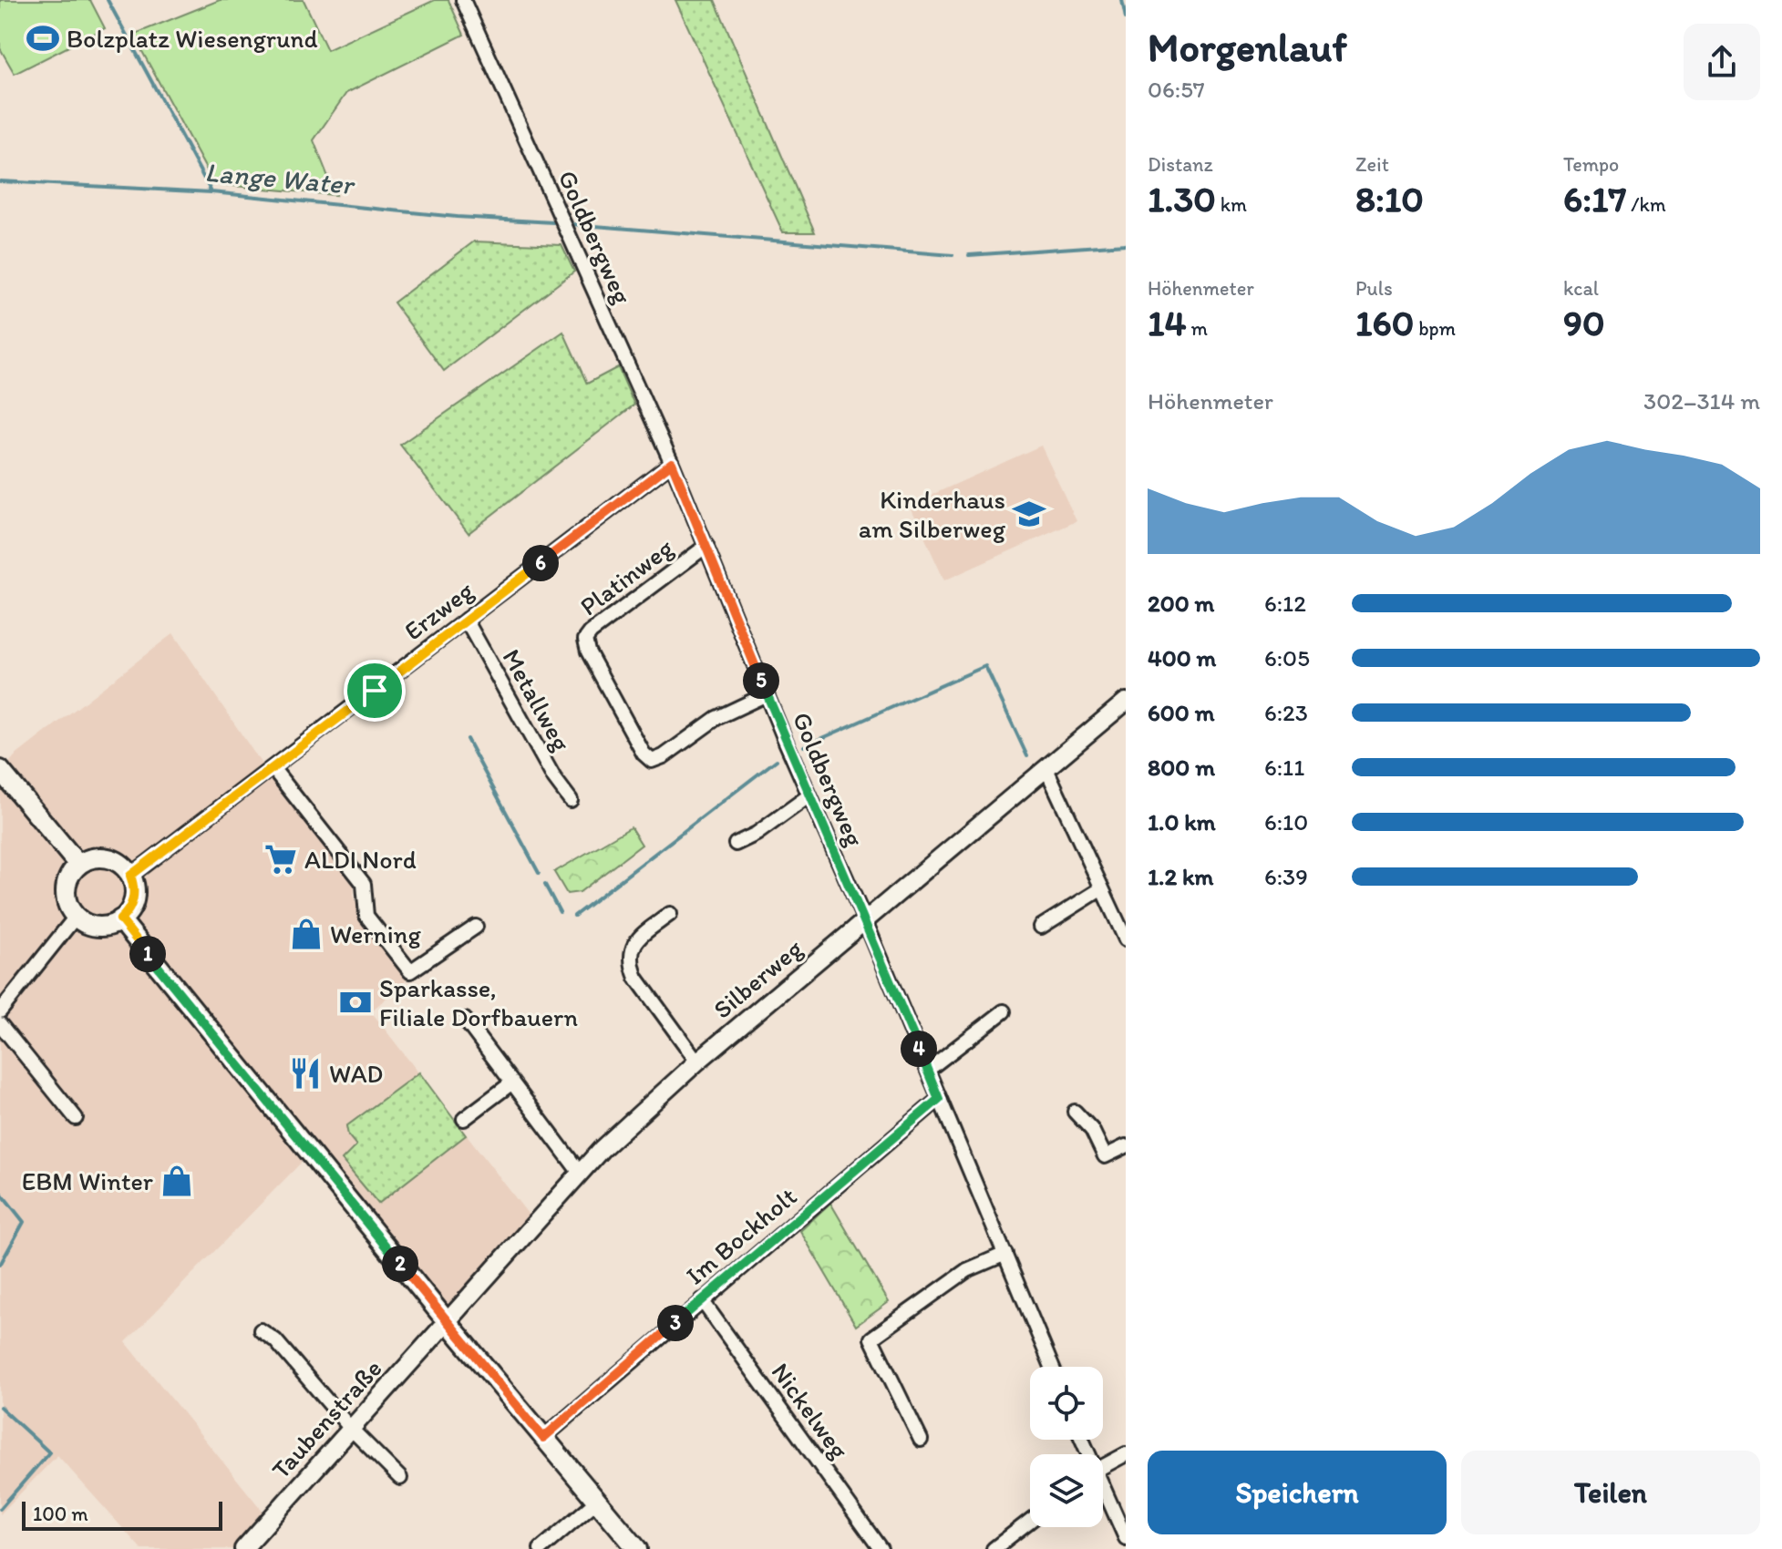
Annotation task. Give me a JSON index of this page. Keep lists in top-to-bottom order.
{
  "streets": {
    "street": [
      "Goldbergweg",
      "Platinweg",
      "Erzweg",
      "Metallweg",
      "Silberweg",
      "Im Bockholt",
      "Nickelweg",
      "Taubenstraße"
    ]
  },
  "crossings": [
    ["Goldbergweg", "Platinweg"],
    ["Goldbergweg", "Erzweg"],
    ["Goldbergweg", "Silberweg"],
    ["Goldbergweg", "Im Bockholt"],
    ["Erzweg", "Metallweg"],
    ["Silberweg", "Taubenstraße"],
    ["Im Bockholt", "Nickelweg"]
  ],
  "water": ["Lange Water"],
  "places": {
    "sports": ["Bolzplatz Wiesengrund"],
    "school or university": ["Kinderhaus am Silberweg"],
    "supermarket": ["ALDI Nord"],
    "shop": ["Werning", "EBM Winter"],
    "bank": ["Sparkasse, Filiale Dorfbauern"],
    "restaurant": ["WAD"]
  },
  "scale_bar": "100 m",
  "page": {
    "heading": ["Morgenlauf", "06:57"],
    "stats": [
      ["Distanz", "1.30 km"],
      ["Zeit", "8:10"],
      ["Tempo", "6:17 /km"],
      ["Höhenmeter", "14 m"],
      ["Puls", "160 bpm"],
      ["kcal", "90"]
    ],
    "chart": ["Höhenmeter", "302–314 m"],
    "pins": [
      "6",
      "5",
      "1",
      "4",
      "2",
      "3"
    ],
    "list": [
      {
        "name": "200 m",
        "note": "6:12"
      },
      {
        "name": "400 m",
        "note": "6:05"
      },
      {
        "name": "600 m",
        "note": "6:23"
      },
      {
        "name": "800 m",
        "note": "6:11"
      },
      {
        "name": "1.0 km",
        "note": "6:10"
      },
      {
        "name": "1.2 km",
        "note": "6:39"
      }
    ],
    "buttons": ["Speichern", "Teilen"],
    "scale": "100 m"
  }
}
